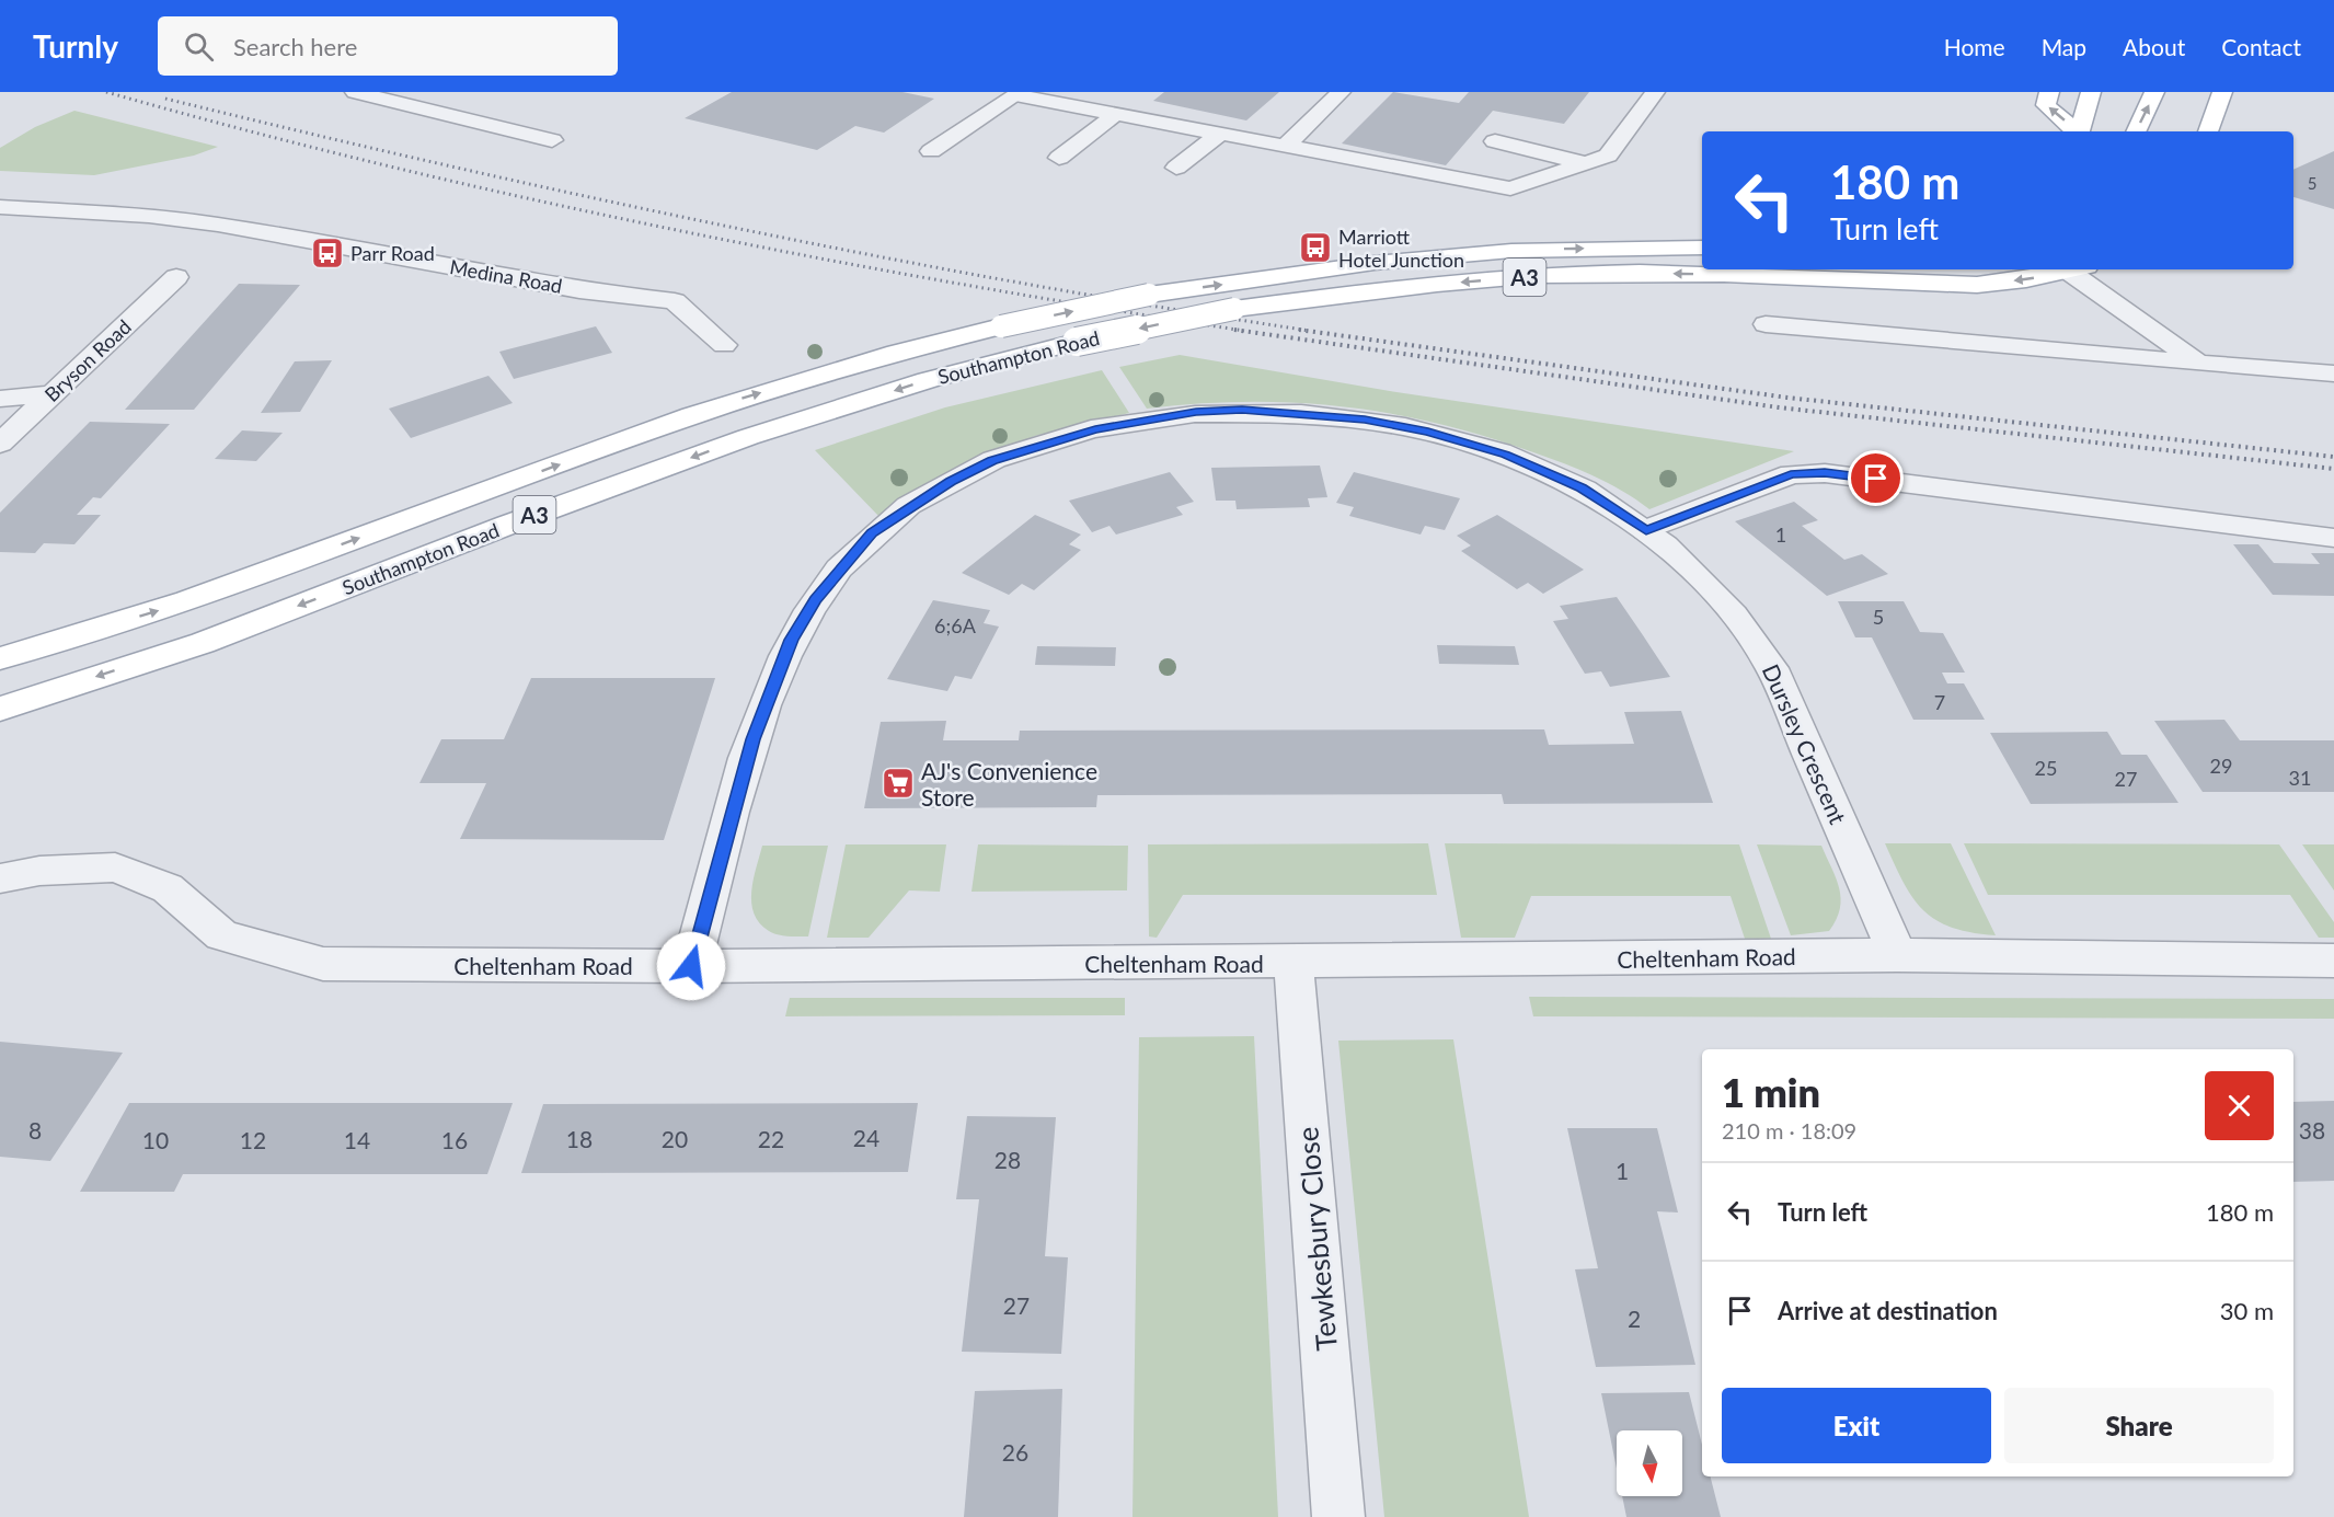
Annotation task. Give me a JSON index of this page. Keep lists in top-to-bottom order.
{
  "streets": {
    "main road": ["A3", "Southampton Road"],
    "street": [
      "Medina Road",
      "Bryson Road",
      "Dursley Crescent",
      "Cheltenham Road",
      "Tewkesbury Close"
    ]
  },
  "crossings": [
    ["Dursley Crescent", "Cheltenham Road"],
    ["Cheltenham Road", "Tewkesbury Close"]
  ],
  "places": {
    "bus stop": ["Marriott Hotel Junction", "Parr Road"],
    "supermarket": ["AJ's Convenience Store"]
  },
  "house_numbers": [
    "5",
    "1",
    "5",
    "6;6A",
    "7",
    "29",
    "25",
    "31",
    "27",
    "8",
    "38",
    "24",
    "18",
    "20",
    "22",
    "10",
    "12",
    "14",
    "16",
    "28",
    "1",
    "27",
    "2",
    "26"
  ],
  "north": "bottom",
  "page": {
    "header": "Turnly",
    "search": "Search here",
    "nav": [
      "Home",
      "Map",
      "About",
      "Contact"
    ],
    "turn": ["180 m", "Turn left"],
    "heading": ["1 min", "210 m · 18:09"],
    "list": [
      {
        "name": "Turn left",
        "value": "180 m"
      },
      {
        "name": "Arrive at destination",
        "value": "30 m"
      }
    ],
    "buttons": ["Exit", "Share"]
  }
}
